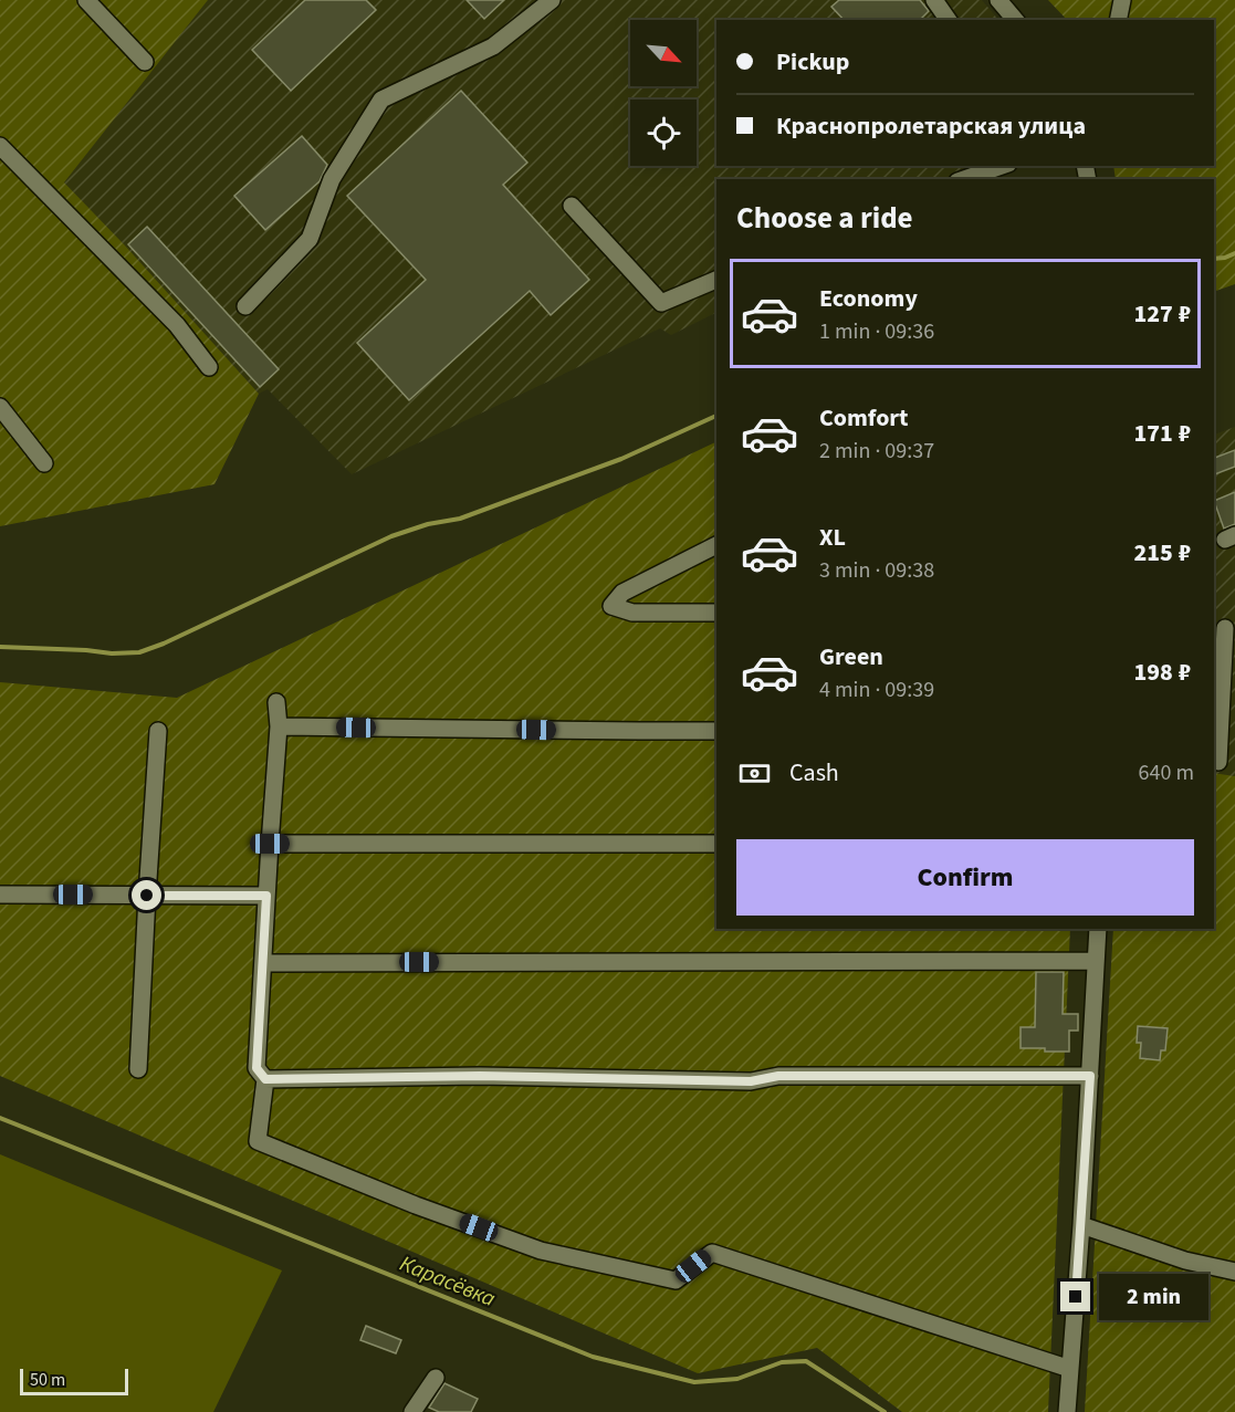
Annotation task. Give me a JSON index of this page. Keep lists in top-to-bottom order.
{
  "water": ["Карасёвка"],
  "scale_bar": "50 m",
  "north": "bottom right",
  "page": {
    "banner": ["Pickup", "Краснопролетарская улица"],
    "heading": "Choose a ride",
    "list": [
      {
        "name": "Economy",
        "note": "1 min · 09:36",
        "value": "127 ₽"
      },
      {
        "name": "Comfort",
        "note": "2 min · 09:37",
        "value": "171 ₽"
      },
      {
        "name": "XL",
        "note": "3 min · 09:38",
        "value": "215 ₽"
      },
      {
        "name": "Green",
        "note": "4 min · 09:39",
        "value": "198 ₽"
      }
    ],
    "pay": ["Cash", "640 m"],
    "buttons": "Confirm",
    "bubble": "2 min",
    "scale": "50 m"
  }
}
